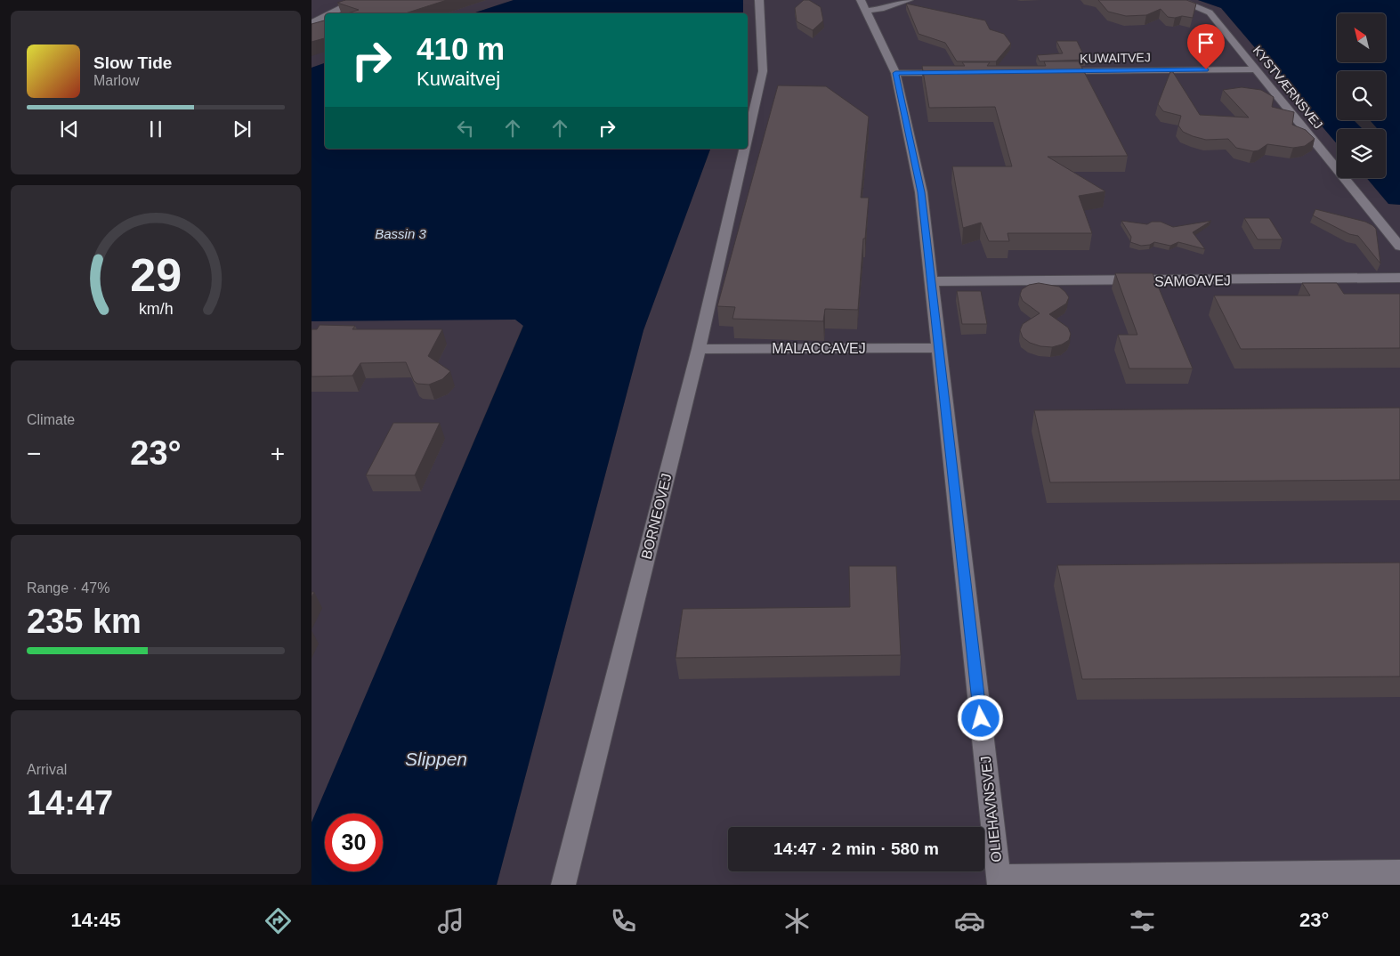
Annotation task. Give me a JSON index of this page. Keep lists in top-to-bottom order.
{
  "streets": {
    "street": [
      "KUWAITVEJ",
      "KYSTVÆRNSVEJ",
      "SAMOAVEJ",
      "MALACCAVEJ",
      "BORNEOVEJ",
      "OLIEHAVNSVEJ"
    ]
  },
  "crossings": [
    ["KUWAITVEJ", "KYSTVÆRNSVEJ"],
    ["SAMOAVEJ", "OLIEHAVNSVEJ"],
    ["MALACCAVEJ", "BORNEOVEJ"],
    ["MALACCAVEJ", "OLIEHAVNSVEJ"]
  ],
  "water": ["Bassin 3", "Slippen"],
  "north": "top left",
  "page": {
    "turn": ["410 m", "Kuwaitvej"],
    "song": ["Slow Tide", "Marlow"],
    "tile": [
      "Climate",
      ["Range · 47%", "235 km"],
      ["Arrival", "14:47"]
    ],
    "heat": ["−", "23°", "+"],
    "limit": "30",
    "trip": "14:47 · 2 min · 580 m",
    "tabs": ["14:45", "23°"],
    "gauge": ["29", "km/h"]
  }
}
